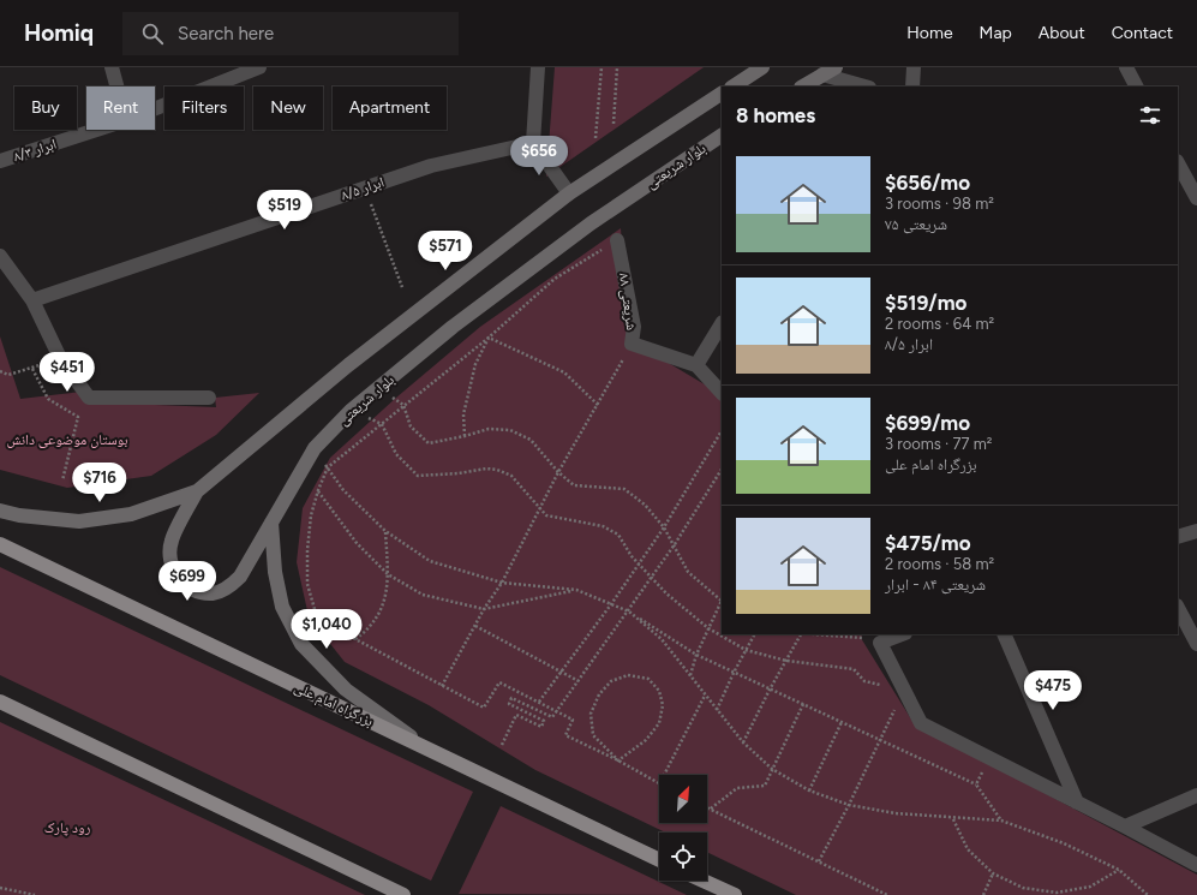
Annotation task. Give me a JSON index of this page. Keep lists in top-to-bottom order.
{
  "streets": {
    "highway": ["بزرگراه امام علی"],
    "main road": ["بلوار شریعتی"],
    "street": ["ابرار ۸/۳", "ابرار ۸/۵", "شریعتی ۸۸"]
  },
  "parks": ["بوستان موضوعی دانش", "رود پارک"],
  "north": "top right",
  "page": {
    "header": "Homiq",
    "search": "Search here",
    "nav": [
      "Home",
      "Map",
      "About",
      "Contact"
    ],
    "chip": [
      "Buy",
      "Rent",
      "Filters",
      "New",
      "Apartment"
    ],
    "heading": "8 homes",
    "price": [
      "$656",
      "$519",
      "$571",
      "$451",
      "$716",
      "$699",
      "$1,040",
      "$475"
    ],
    "list": [
      {
        "name": "$656/mo",
        "note": "3 rooms · 98 m² · شریعتی ۷۵"
      },
      {
        "name": "$519/mo",
        "note": "2 rooms · 64 m² · ابرار ۸/۵"
      },
      {
        "name": "$699/mo",
        "note": "3 rooms · 77 m² · بزرگراه امام علی"
      },
      {
        "name": "$475/mo",
        "note": "2 rooms · 58 m² · شریعتی ۸۴ - ابرار"
      }
    ]
  }
}
